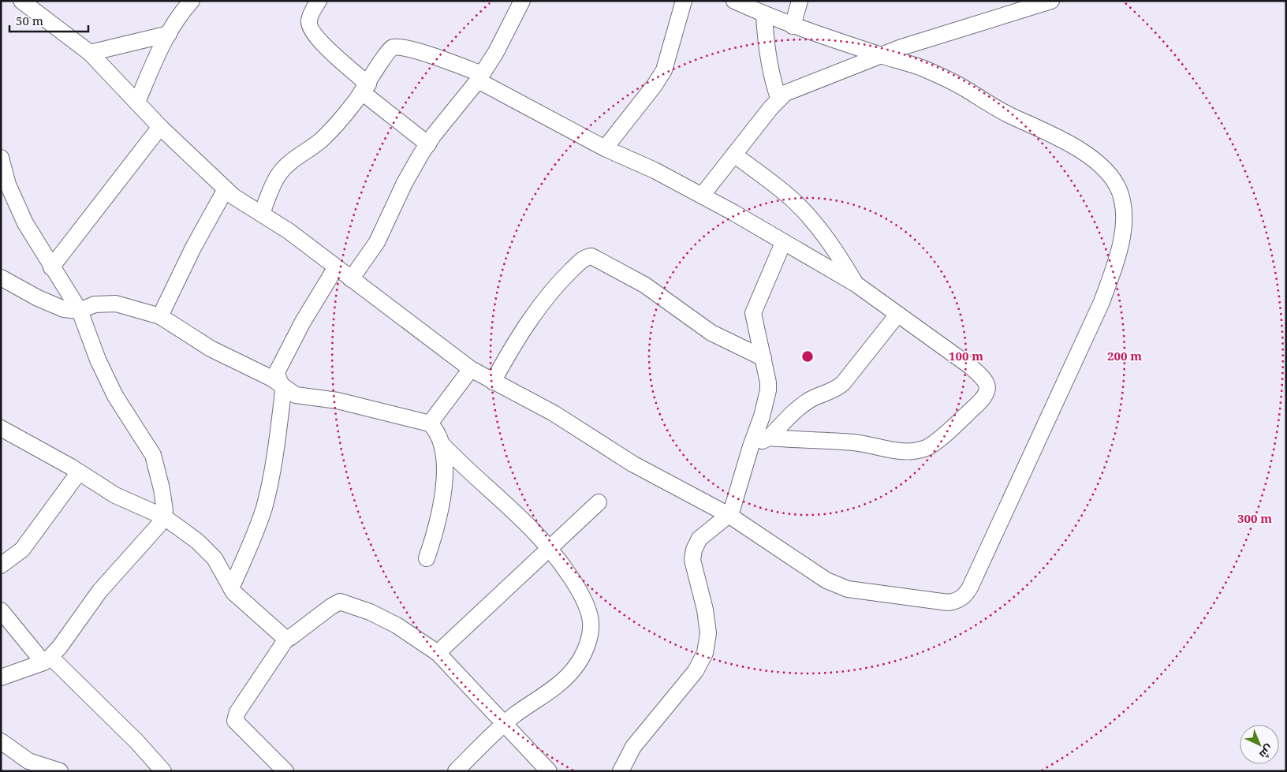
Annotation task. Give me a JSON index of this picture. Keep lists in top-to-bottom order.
{
  "scale_bar": "50 m",
  "north": "bottom right",
  "rings": ["100 m", "200 m", "300 m"]
}
